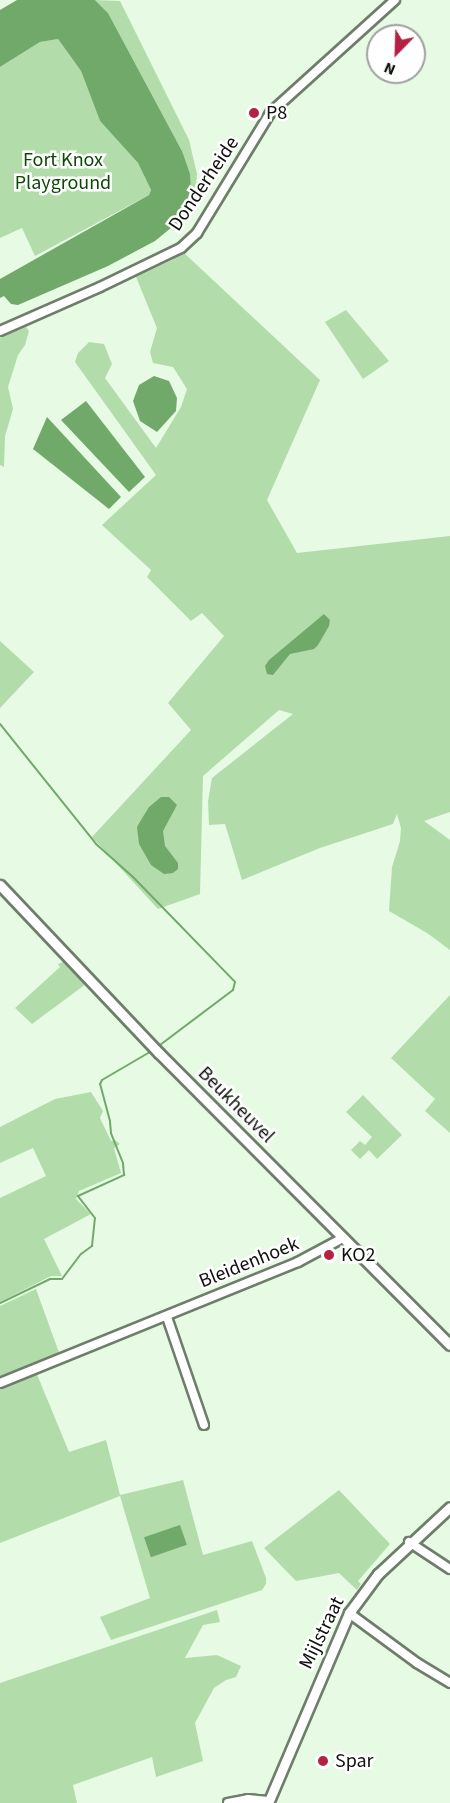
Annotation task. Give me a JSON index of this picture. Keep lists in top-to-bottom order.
{
  "streets": {
    "street": [
      "Donderheide",
      "Beukheuvel",
      "Bleidenhoek",
      "Mijlstraat"
    ]
  },
  "crossings": [
    ["Beukheuvel", "Bleidenhoek"]
  ],
  "parks": ["Fort Knox Playground"],
  "places": ["P8", "KO2", "Spar"],
  "north": "bottom left"
}
